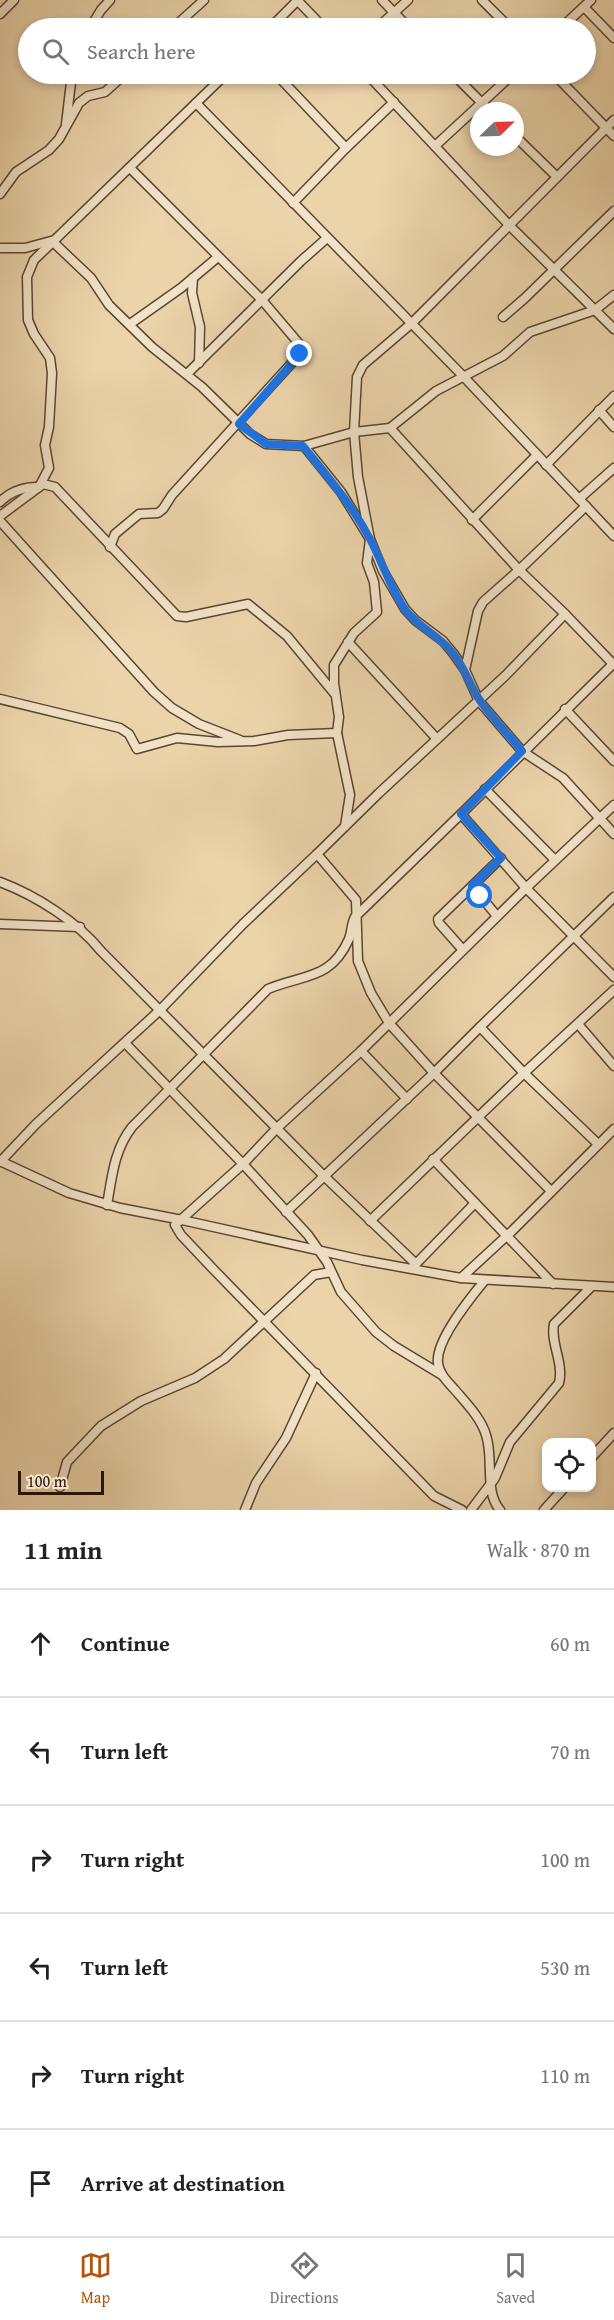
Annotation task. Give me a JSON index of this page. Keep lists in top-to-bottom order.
{
  "scale_bar": "100 m",
  "north": "top right",
  "page": {
    "search": "Search here",
    "scale": "100 m",
    "heading": ["11 min", "Walk · 870 m"],
    "list": [
      ["Continue", "60 m"],
      ["Turn left", "70 m"],
      ["Turn right", "100 m"],
      ["Turn left", "530 m"],
      ["Turn right", "110 m"],
      "Arrive at destination"
    ],
    "nav": ["Map", "Directions", "Saved"]
  }
}
